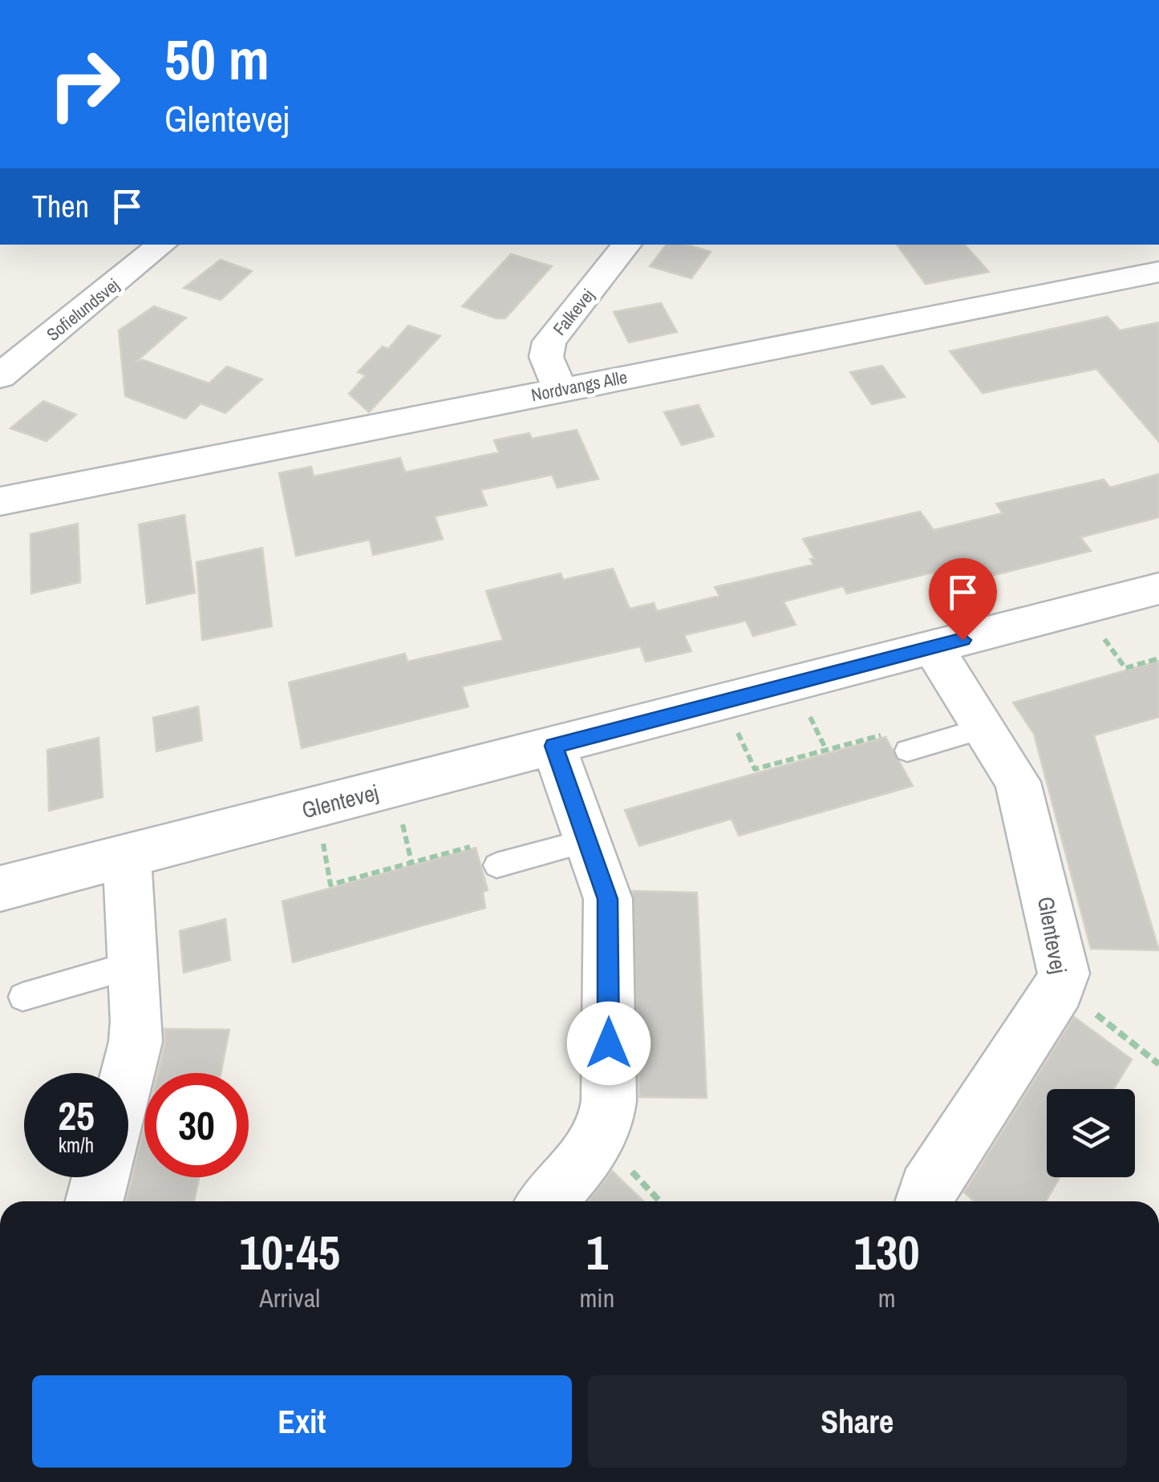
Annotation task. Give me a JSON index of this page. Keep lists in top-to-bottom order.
{
  "streets": {
    "street": [
      "Sofielundsvej",
      "Falkevej",
      "Nordvangs Alle",
      "Glentevej"
    ]
  },
  "crossings": [
    ["Falkevej", "Nordvangs Alle"]
  ],
  "page": {
    "turn": ["50 m", "Glentevej"],
    "then": "Then",
    "speed": "25 km/h",
    "limit": "30",
    "eta": [
      "10:45",
      "Arrival",
      "1",
      "min",
      "130",
      "m"
    ],
    "buttons": ["Exit", "Share"]
  }
}
